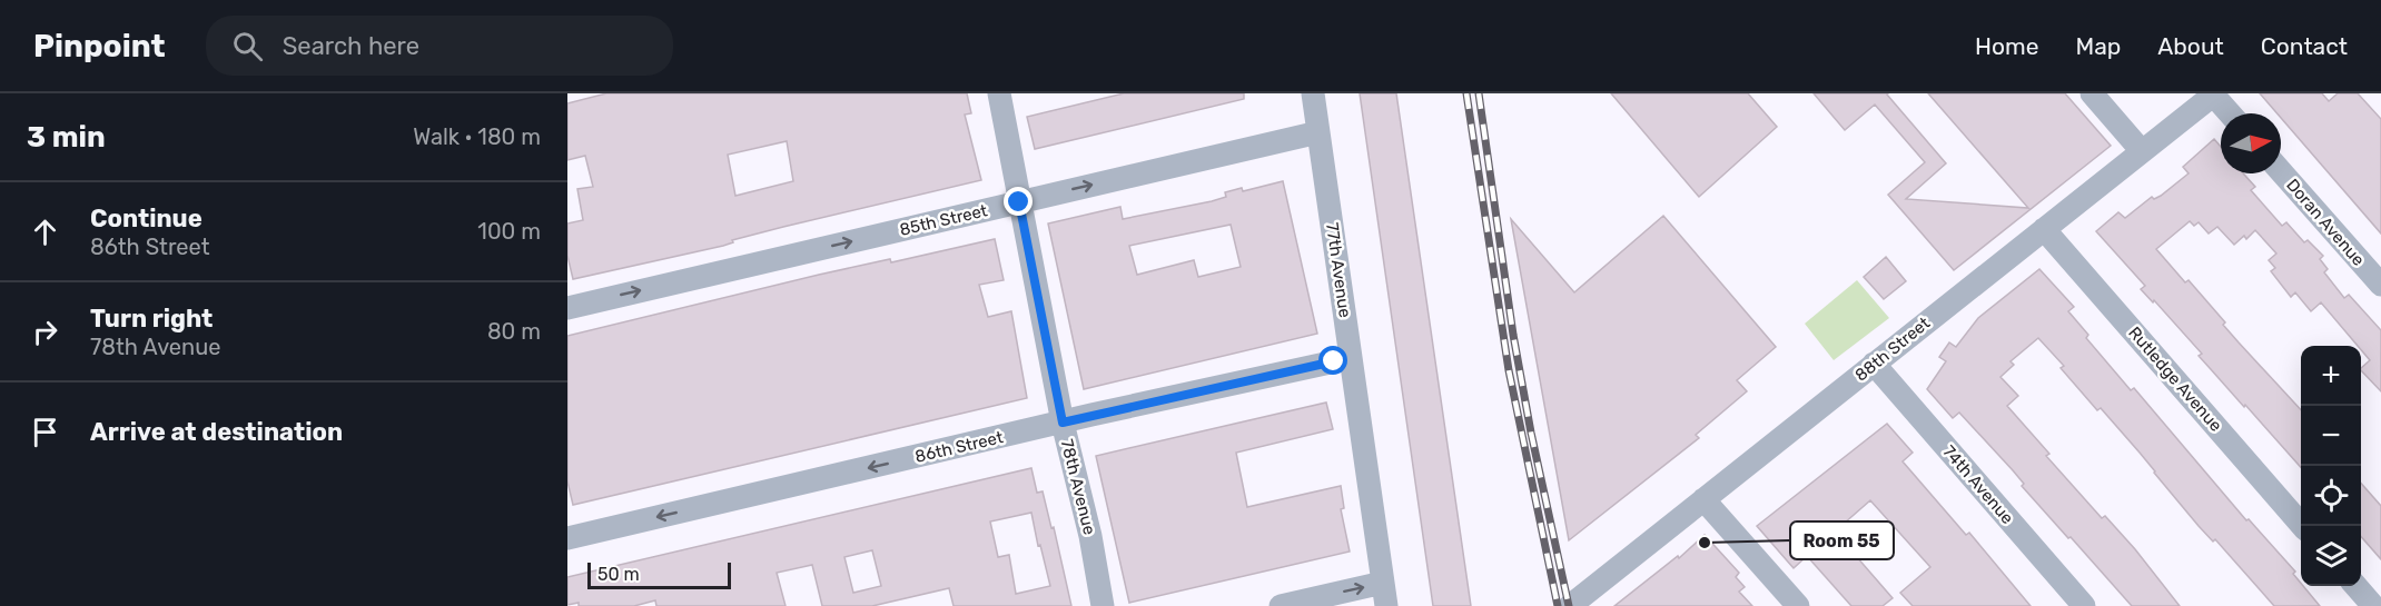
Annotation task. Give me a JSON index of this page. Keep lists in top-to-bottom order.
{
  "streets": {
    "street": [
      "85th Street",
      "Doran Avenue",
      "77th Avenue",
      "88th Street",
      "Rutledge Avenue",
      "86th Street",
      "74th Avenue",
      "78th Avenue"
    ]
  },
  "crossings": [
    ["85th Street", "77th Avenue"],
    ["85th Street", "78th Avenue"],
    ["77th Avenue", "86th Street"],
    ["88th Street", "Rutledge Avenue"],
    ["88th Street", "74th Avenue"],
    ["86th Street", "78th Avenue"]
  ],
  "one_way": ["85th Street", "86th Street"],
  "places": ["Room 55"],
  "scale_bar": "50 m",
  "north": "right",
  "page": {
    "header": "Pinpoint",
    "search": "Search here",
    "nav": [
      "Home",
      "Map",
      "About",
      "Contact"
    ],
    "heading": ["3 min", "Walk · 180 m"],
    "list": [
      ["Continue", "86th Street", "100 m"],
      ["Turn right", "78th Avenue", "80 m"],
      "Arrive at destination"
    ],
    "map_buttons": ["+", "−"],
    "scale": "50 m"
  }
}
